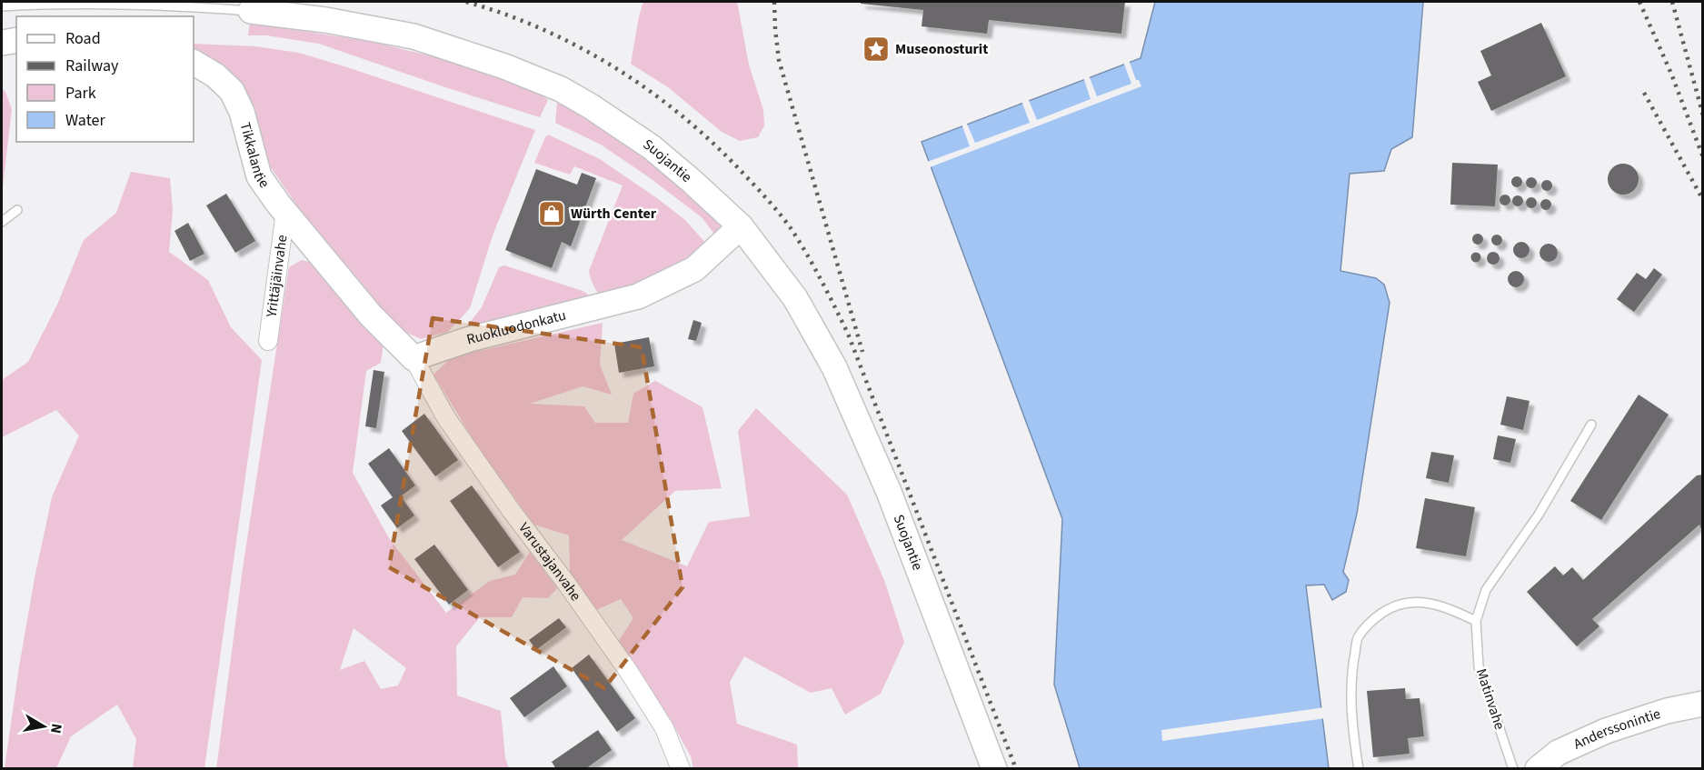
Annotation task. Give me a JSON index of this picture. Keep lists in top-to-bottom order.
{
  "streets": {
    "street": [
      "Tikkalantie",
      "Suojantie",
      "Yrittäjäinvahe",
      "Ruokluodonkatu",
      "Varustajanvahe",
      "Anderssonintie"
    ],
    "lane": ["Matinvahe"]
  },
  "crossings": [
    ["Tikkalantie", "Yrittäjäinvahe"],
    ["Tikkalantie", "Ruokluodonkatu"],
    ["Tikkalantie", "Varustajanvahe"],
    ["Suojantie", "Ruokluodonkatu"],
    ["Ruokluodonkatu", "Varustajanvahe"]
  ],
  "places": {
    "place": ["Museonosturit"],
    "shop": ["Würth Center"]
  },
  "legend": [
    "Road",
    "Railway",
    "Park",
    "Water"
  ],
  "north": "right"
}
